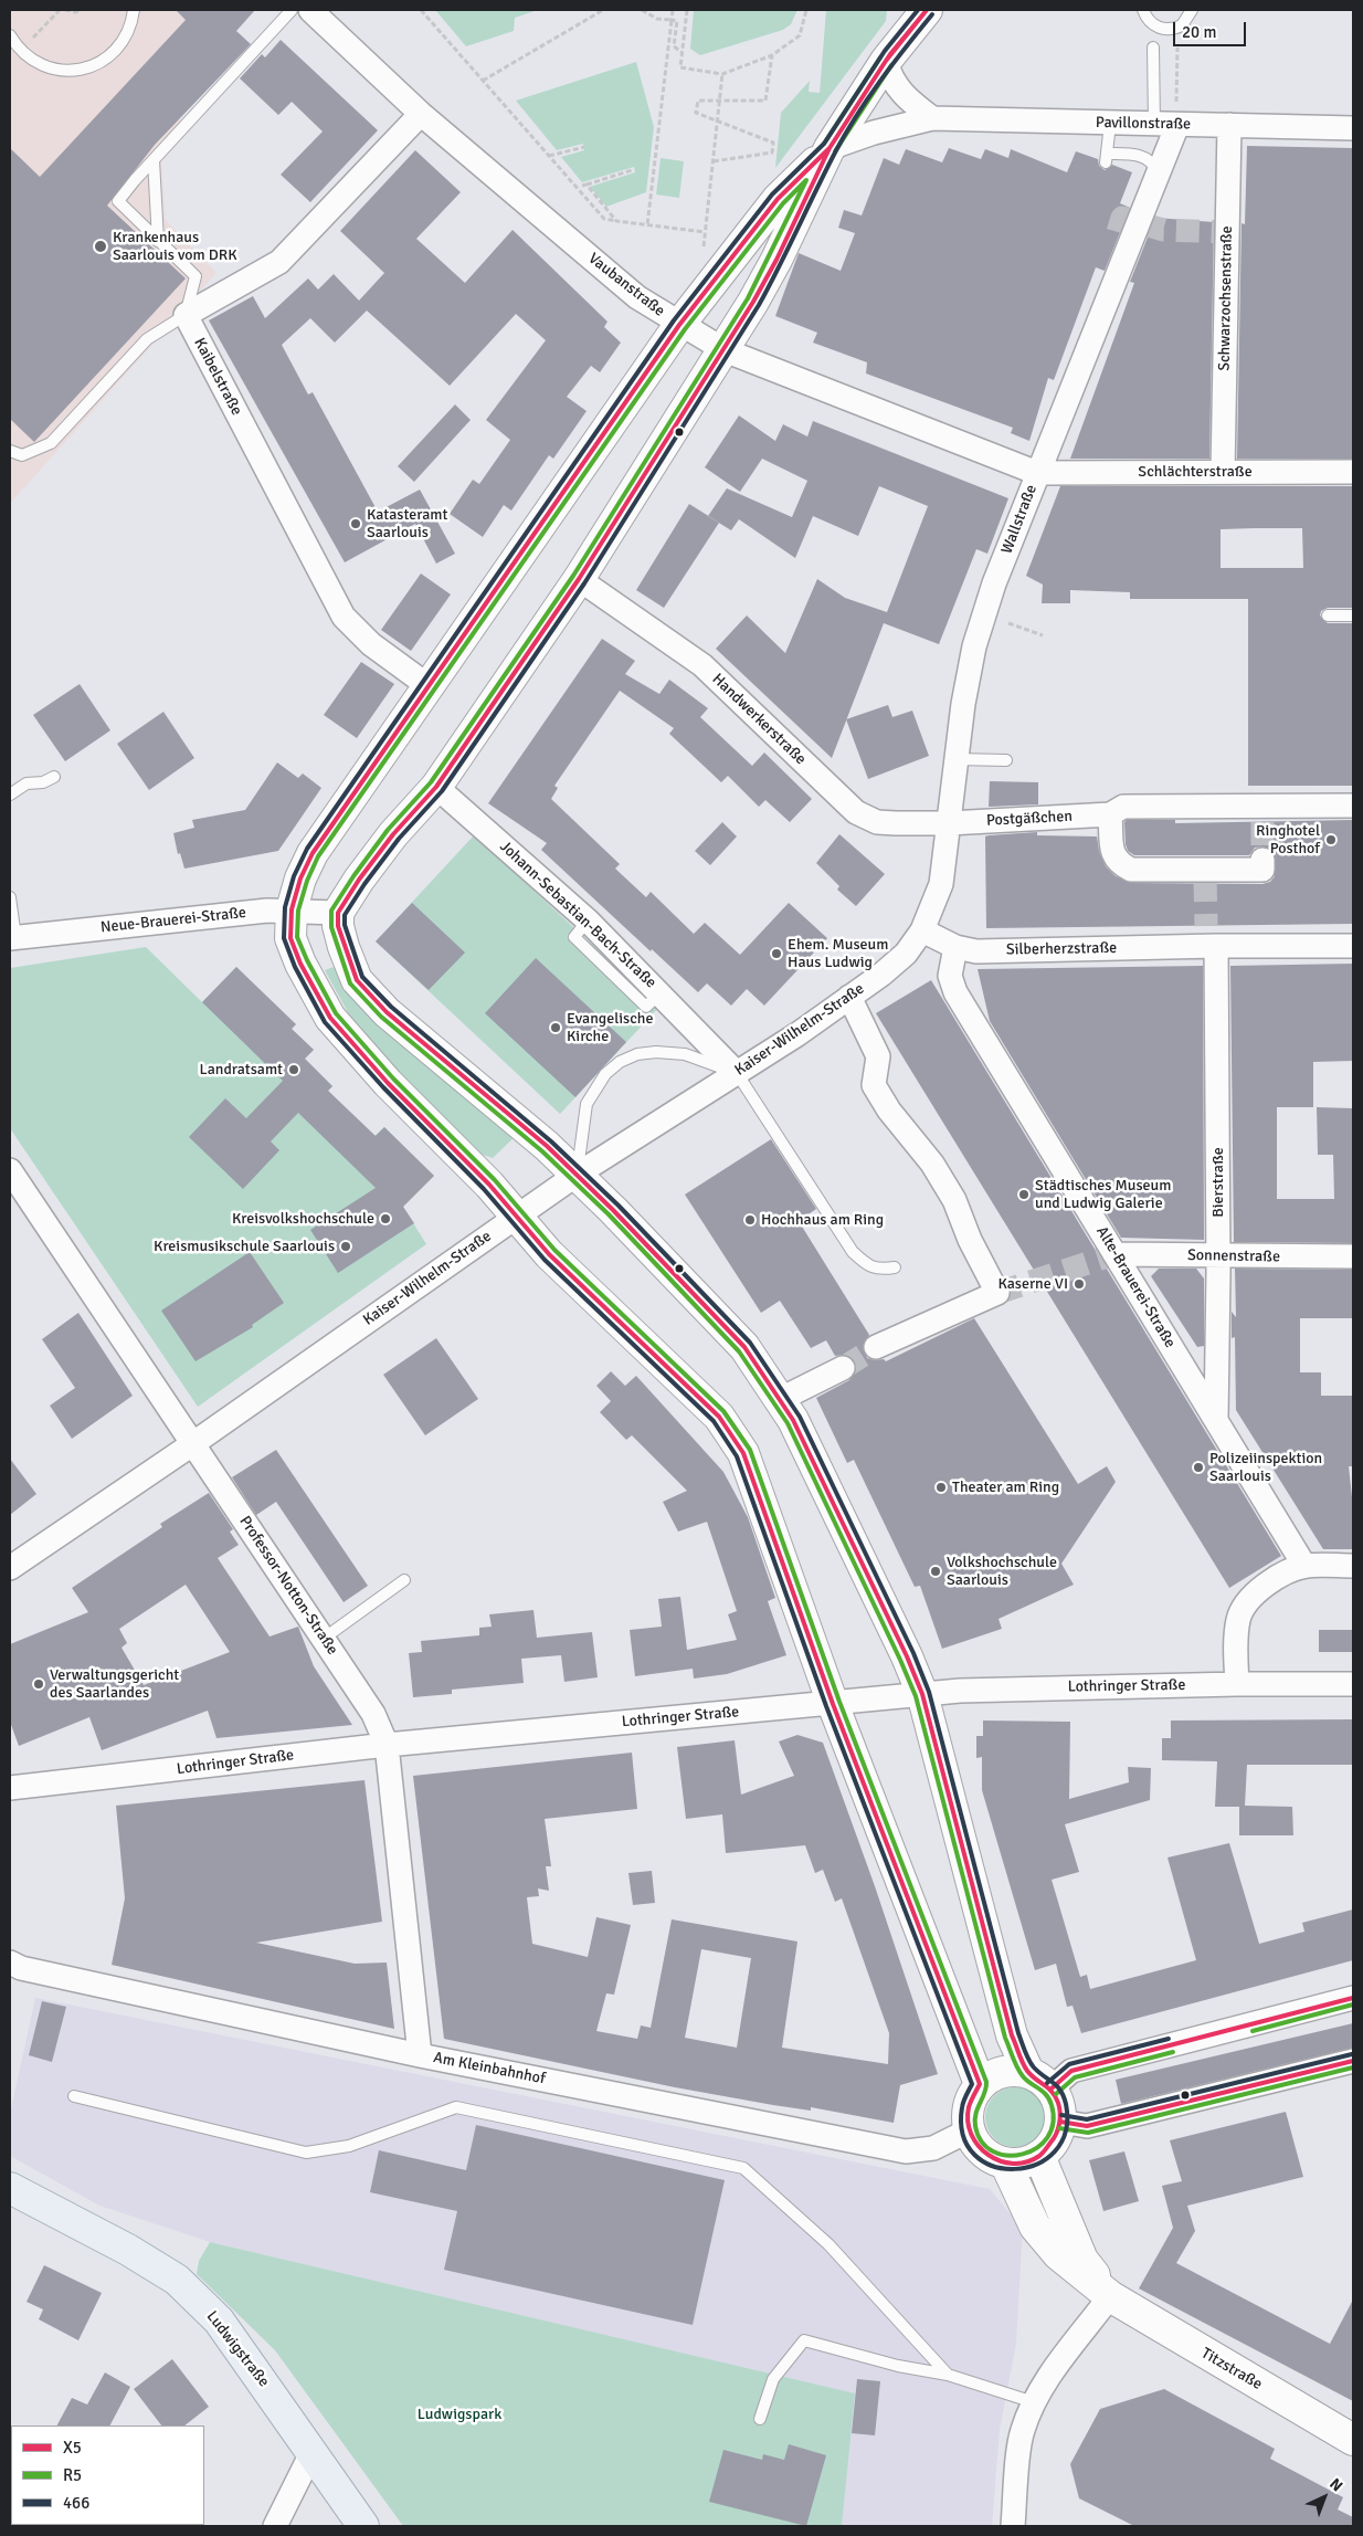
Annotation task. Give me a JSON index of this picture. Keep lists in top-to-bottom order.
{
  "streets": {
    "main road": ["Ludwigstraße"],
    "street": [
      "Pavillonstraße",
      "Vaubanstraße",
      "Schwarzochsenstraße",
      "Kaibelstraße",
      "Schlächterstraße",
      "Wallstraße",
      "Handwerkerstraße",
      "Postgäßchen",
      "Johann-Sebastian-Bach-Straße",
      "Neue-Brauerei-Straße",
      "Silberherzstraße",
      "Kaiser-Wilhelm-Straße",
      "Bierstraße",
      "Sonnenstraße",
      "Alte-Brauerei-Straße",
      "Professor-Notton-Straße",
      "Lothringer Straße",
      "Am Kleinbahnhof",
      "Titzstraße"
    ]
  },
  "crossings": [
    ["Pavillonstraße", "Schwarzochsenstraße"],
    ["Pavillonstraße", "Wallstraße"],
    ["Vaubanstraße", "Schlächterstraße"],
    ["Vaubanstraße", "Wallstraße"],
    ["Schwarzochsenstraße", "Schlächterstraße"],
    ["Schlächterstraße", "Wallstraße"],
    ["Wallstraße", "Handwerkerstraße"],
    ["Wallstraße", "Postgäßchen"],
    ["Wallstraße", "Silberherzstraße"],
    ["Wallstraße", "Kaiser-Wilhelm-Straße"],
    ["Handwerkerstraße", "Postgäßchen"],
    ["Johann-Sebastian-Bach-Straße", "Kaiser-Wilhelm-Straße"],
    ["Silberherzstraße", "Kaiser-Wilhelm-Straße"],
    ["Silberherzstraße", "Bierstraße"],
    ["Silberherzstraße", "Alte-Brauerei-Straße"],
    ["Kaiser-Wilhelm-Straße", "Professor-Notton-Straße"],
    ["Bierstraße", "Sonnenstraße"],
    ["Bierstraße", "Alte-Brauerei-Straße"],
    ["Sonnenstraße", "Alte-Brauerei-Straße"],
    ["Professor-Notton-Straße", "Lothringer Straße"],
    ["Professor-Notton-Straße", "Am Kleinbahnhof"],
    ["Am Kleinbahnhof", "Titzstraße"]
  ],
  "parks": ["Ludwigspark"],
  "places": [
    "Krankenhaus Saarlouis vom DRK",
    "Katasteramt Saarlouis",
    "Ringhotel Posthof",
    "Ehem. Museum Haus Ludwig",
    "Evangelische Kirche",
    "Landratsamt",
    "Städtisches Museum und Ludwig Galerie",
    "Kreisvolkshochschule",
    "Hochhaus am Ring",
    "Kreismusikschule Saarlouis",
    "Kaserne VI",
    "Polizeiinspektion Saarlouis",
    "Theater am Ring",
    "Volkshochschule Saarlouis",
    "Verwaltungsgericht des Saarlandes"
  ],
  "lines": ["transit line X5", "transit line 466", "transit line R5"],
  "legend": ["X5", "R5", "466"],
  "scale_bar": "20 m",
  "north": "top right"
}
